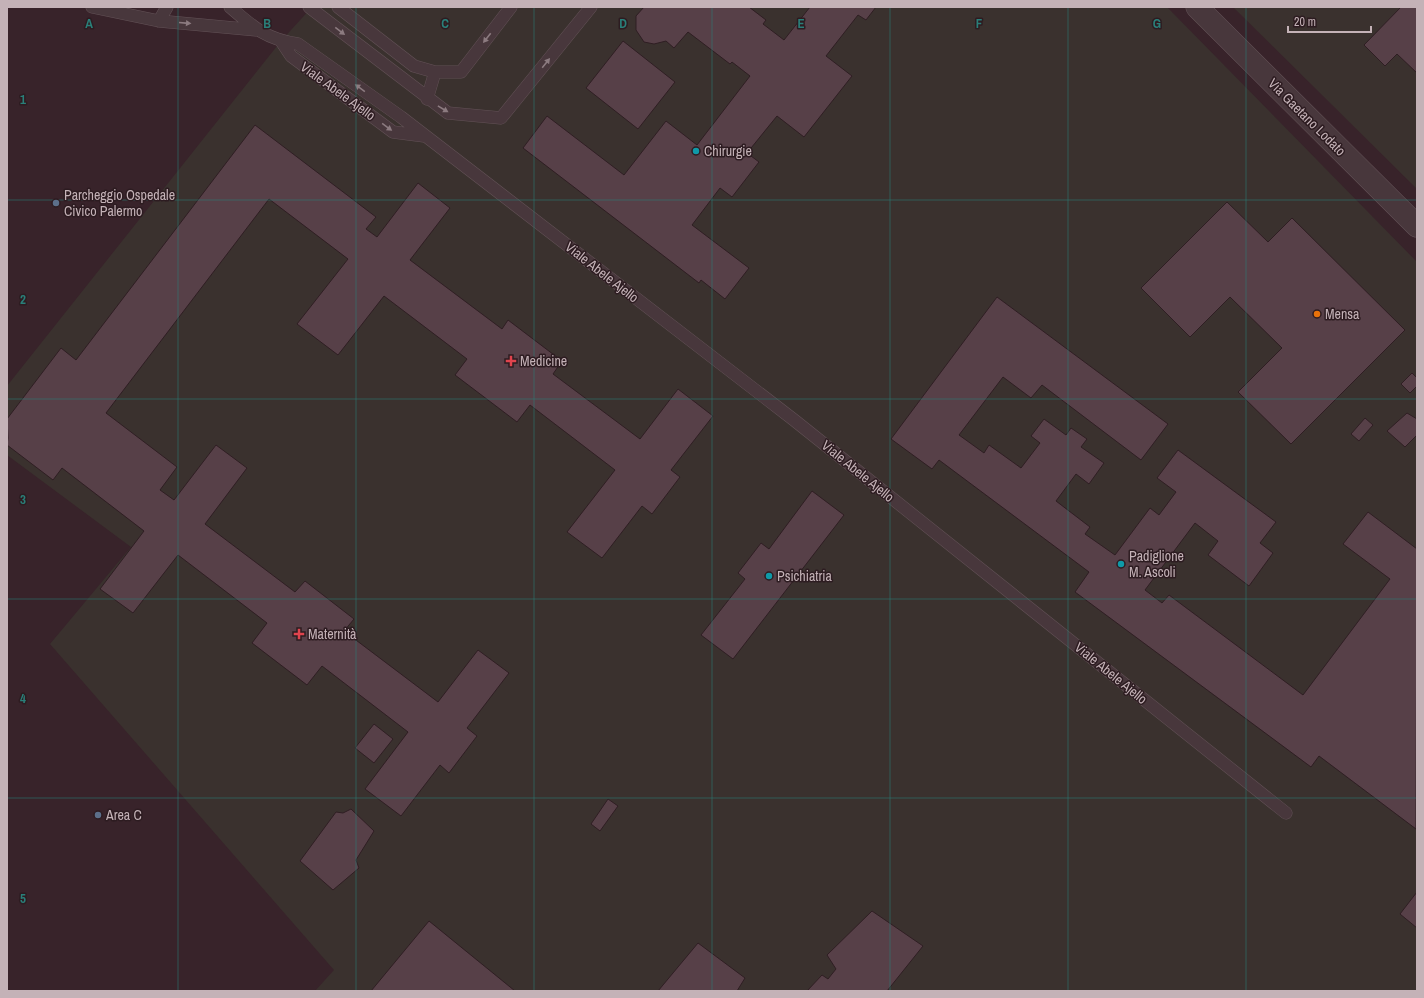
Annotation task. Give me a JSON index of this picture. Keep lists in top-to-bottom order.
{
  "streets": {
    "street": ["Via Gaetano Lodato"],
    "lane": ["Viale Abele Ajello"]
  },
  "places": {
    "other": [
      "Chirurgie",
      "Parcheggio Ospedale Civico Palermo",
      "Mensa",
      "Padiglione M. Ascoli",
      "Psichiatria",
      "Area C"
    ],
    "health": ["Medicine", "Maternità"]
  },
  "scale_bar": "20 m",
  "grid": {
    "columns": [
      "A",
      "B",
      "C",
      "D",
      "E",
      "F",
      "G"
    ],
    "rows": [
      "1",
      "2",
      "3",
      "4",
      "5"
    ]
  }
}
